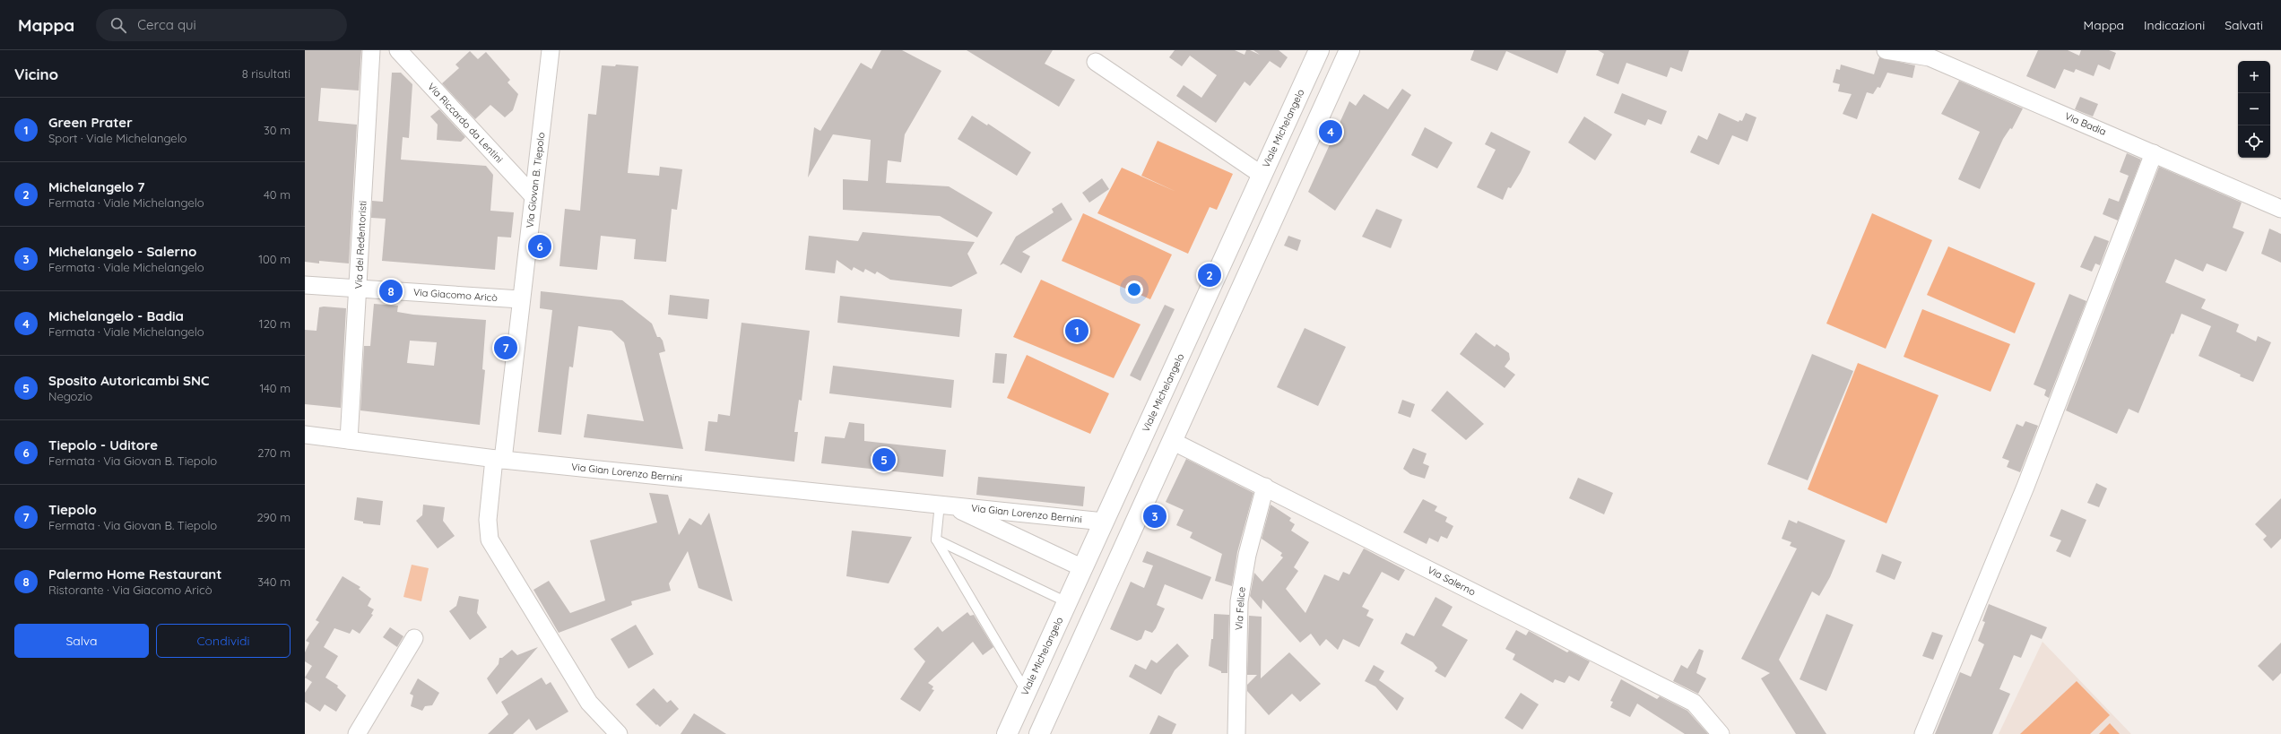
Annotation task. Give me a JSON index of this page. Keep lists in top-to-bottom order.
{
  "streets": {
    "street": [
      "Via Riccardo da Lentini",
      "Via Badia",
      "Viale Michelangelo",
      "Via Giovan B. Tiepolo",
      "Via dei Redentoristi",
      "Via Giacomo Aricò",
      "Via Gian Lorenzo Bernini",
      "Via Salerno",
      "Via Felice"
    ]
  },
  "crossings": [
    ["Via Riccardo da Lentini", "Via Giovan B. Tiepolo"],
    ["Viale Michelangelo", "Via Gian Lorenzo Bernini"],
    ["Via Giovan B. Tiepolo", "Via Giacomo Aricò"],
    ["Via Giovan B. Tiepolo", "Via Gian Lorenzo Bernini"],
    ["Via dei Redentoristi", "Via Giacomo Aricò"],
    ["Via dei Redentoristi", "Via Gian Lorenzo Bernini"],
    ["Via Salerno", "Via Felice"]
  ],
  "page": {
    "header": "Mappa",
    "search": "Cerca qui",
    "nav": ["Mappa", "Indicazioni", "Salvati"],
    "heading": ["Vicino", "8 risultati"],
    "map_buttons": ["+", "−"],
    "list": [
      {
        "mark": "1",
        "name": "Green Prater",
        "note": "Sport · Viale Michelangelo",
        "value": "30 m"
      },
      {
        "mark": "2",
        "name": "Michelangelo 7",
        "note": "Fermata · Viale Michelangelo",
        "value": "40 m"
      },
      {
        "mark": "3",
        "name": "Michelangelo - Salerno",
        "note": "Fermata · Viale Michelangelo",
        "value": "100 m"
      },
      {
        "mark": "4",
        "name": "Michelangelo - Badia",
        "note": "Fermata · Viale Michelangelo",
        "value": "120 m"
      },
      {
        "mark": "5",
        "name": "Sposito Autoricambi SNC",
        "note": "Negozio",
        "value": "140 m"
      },
      {
        "mark": "6",
        "name": "Tiepolo - Uditore",
        "note": "Fermata · Via Giovan B. Tiepolo",
        "value": "270 m"
      },
      {
        "mark": "7",
        "name": "Tiepolo",
        "note": "Fermata · Via Giovan B. Tiepolo",
        "value": "290 m"
      },
      {
        "mark": "8",
        "name": "Palermo Home Restaurant",
        "note": "Ristorante · Via Giacomo Aricò",
        "value": "340 m"
      }
    ],
    "pins": [
      "4",
      "6",
      "2",
      "8",
      "1",
      "7",
      "5",
      "3"
    ],
    "buttons": ["Salva", "Condividi"]
  }
}
